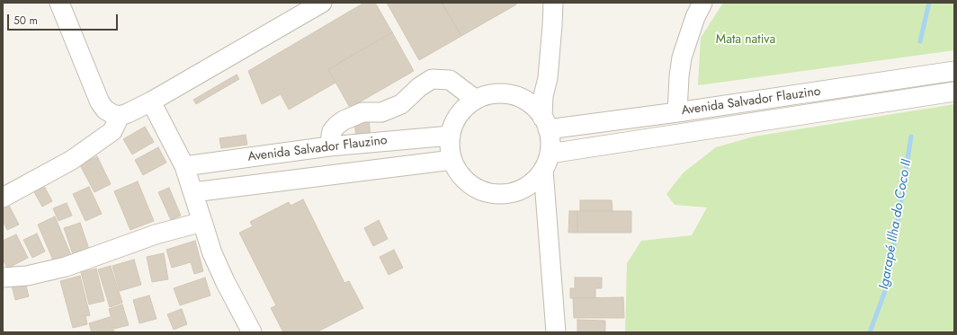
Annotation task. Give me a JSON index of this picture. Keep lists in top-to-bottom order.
{
  "streets": {
    "street": ["Avenida Salvador Flauzino"]
  },
  "water": ["Igarapé Ilha do Coco II"],
  "parks": ["Mata nativa"],
  "scale_bar": "50 m"
}
